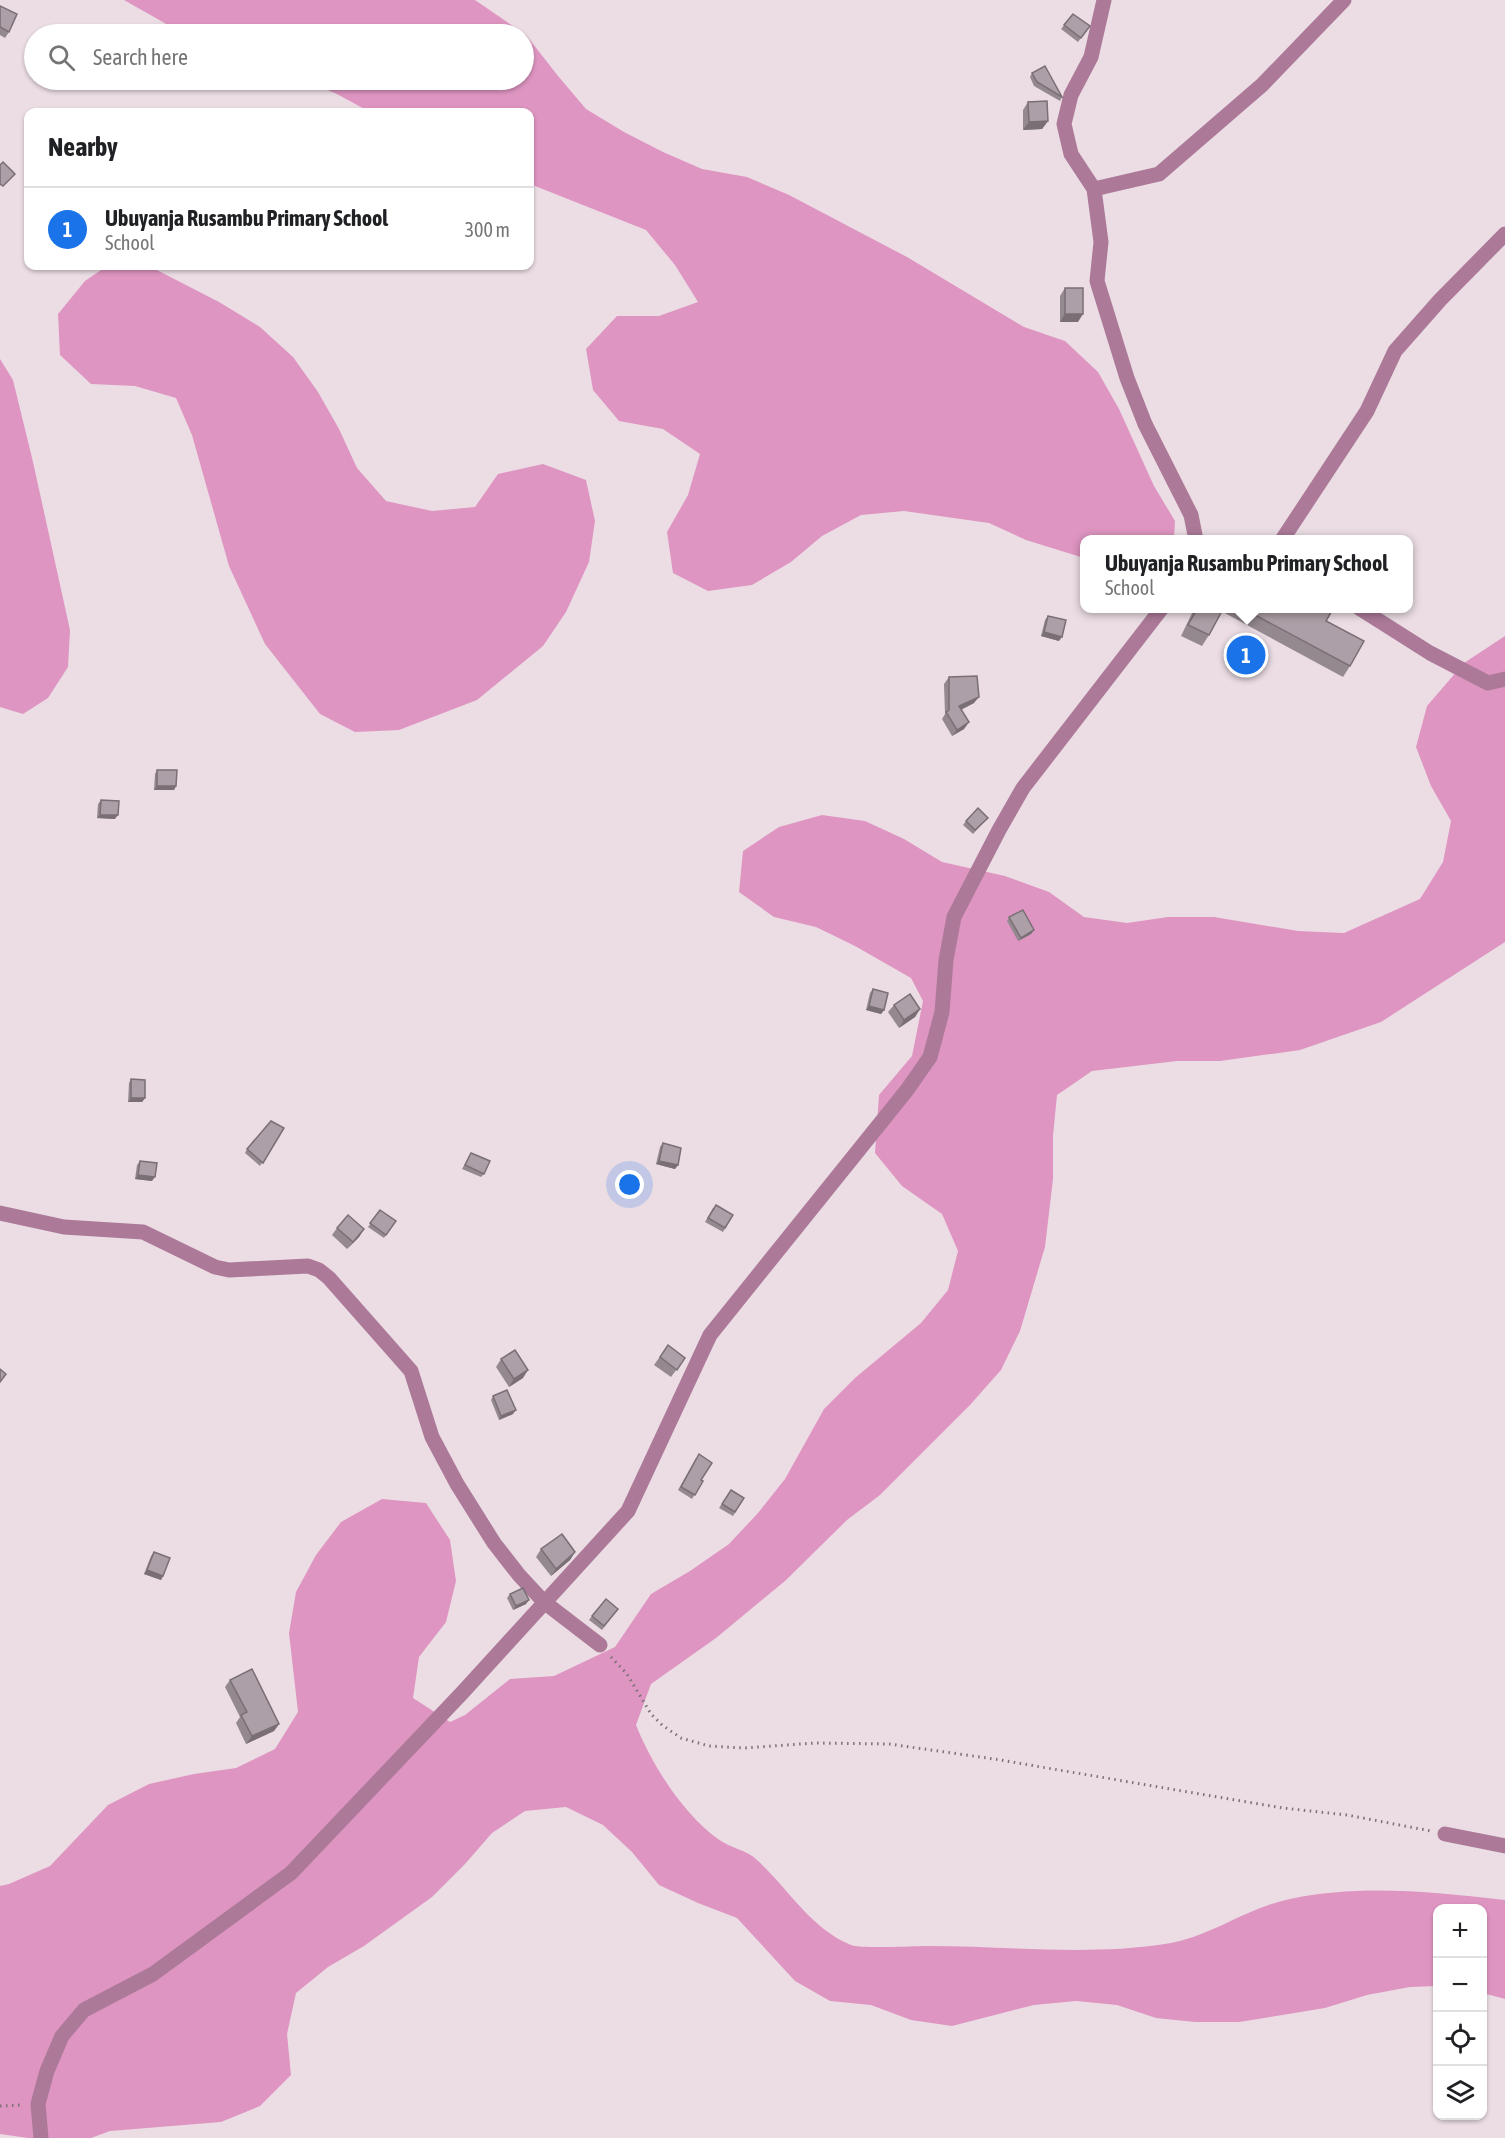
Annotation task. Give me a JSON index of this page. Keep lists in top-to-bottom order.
{
  "page": {
    "search": "Search here",
    "heading": "Nearby",
    "list": [
      {
        "mark": "1",
        "name": "Ubuyanja Rusambu Primary School",
        "note": "School",
        "value": "300 m"
      }
    ],
    "popup": ["Ubuyanja Rusambu Primary School", "School"],
    "pins": "1",
    "map_buttons": ["+", "−"]
  }
}
